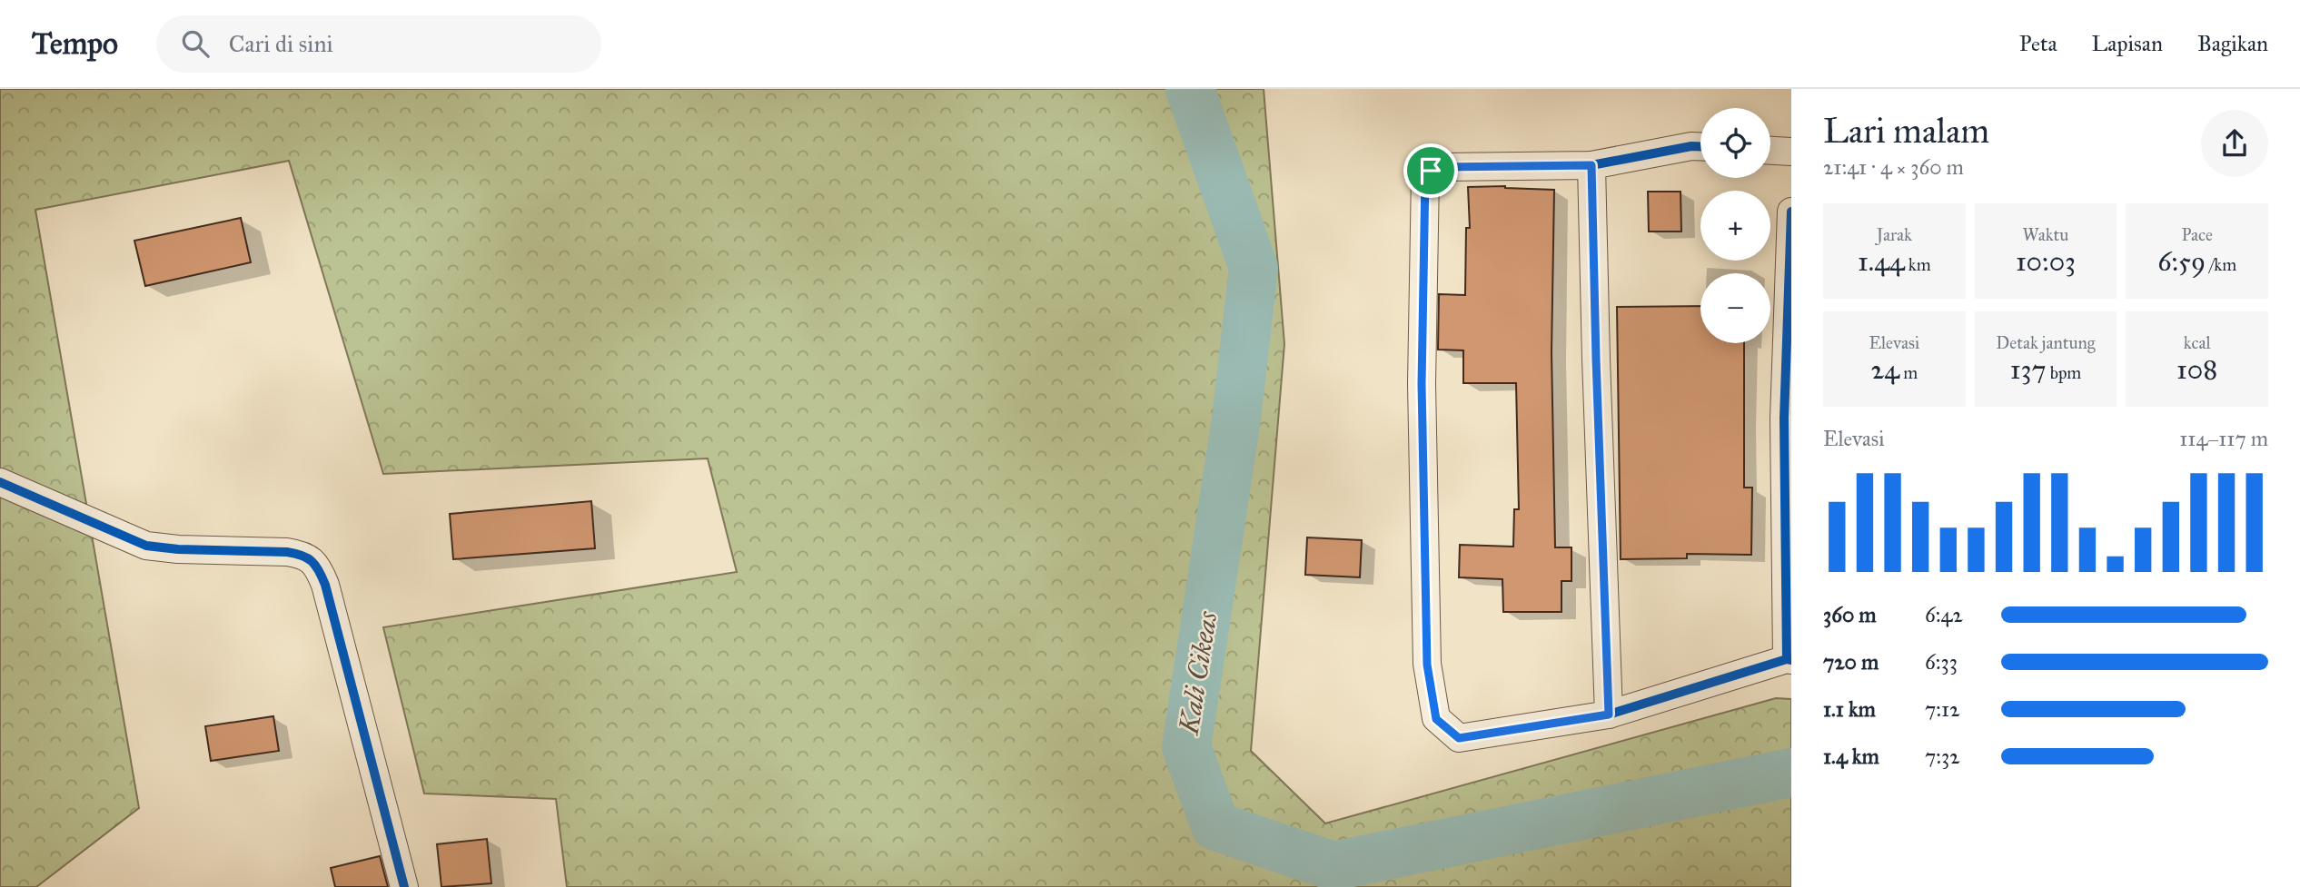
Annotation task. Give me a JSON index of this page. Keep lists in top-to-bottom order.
{
  "water": ["Kali Cikeas"],
  "page": {
    "header": "Tempo",
    "search": "Cari di sini",
    "nav": ["Peta", "Lapisan", "Bagikan"],
    "heading": ["Lari malam", "21:41 · 4 × 360 m"],
    "map_buttons": ["+", "−"],
    "stats": [
      ["Jarak", "1.44 km"],
      ["Waktu", "10:03"],
      ["Pace", "6:59 /km"],
      ["Elevasi", "24 m"],
      ["Detak jantung", "137 bpm"],
      ["kcal", "108"]
    ],
    "chart": ["Elevasi", "114–117 m"],
    "list": [
      {
        "name": "360 m",
        "note": "6:42"
      },
      {
        "name": "720 m",
        "note": "6:33"
      },
      {
        "name": "1.1 km",
        "note": "7:12"
      },
      {
        "name": "1.4 km",
        "note": "7:32"
      }
    ]
  }
}
